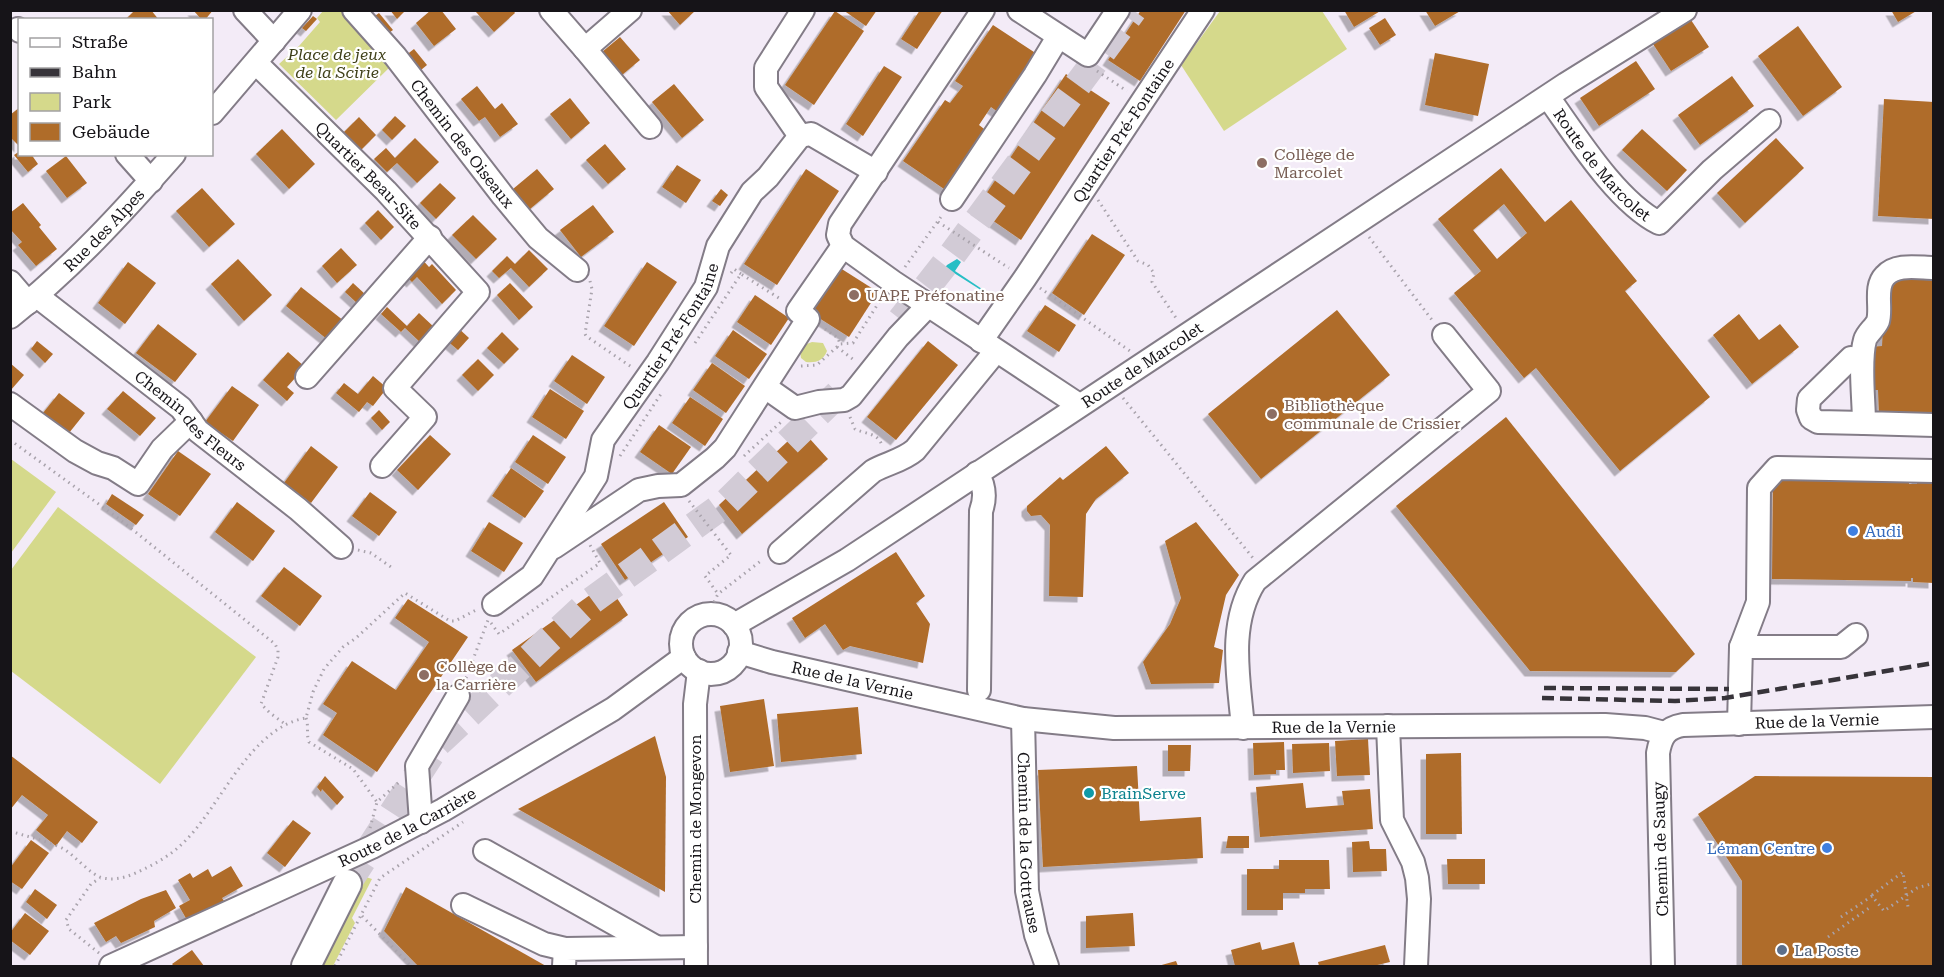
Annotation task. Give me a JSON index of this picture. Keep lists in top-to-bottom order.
{
  "streets": {
    "street": [
      "Quartier Pré-Fontaine",
      "Chemin des Oiseaux",
      "Route de Marcolet",
      "Quartier Beau-Site",
      "Rue des Alpes",
      "Chemin des Fleurs",
      "Rue de la Vernie",
      "Chemin de Mongevon",
      "Route de la Carrière",
      "Chemin de la Gottrause",
      "Chemin de Saugy"
    ]
  },
  "crossings": [
    ["Route de Marcolet", "Rue de la Vernie"],
    ["Route de Marcolet", "Chemin de Mongevon"],
    ["Route de Marcolet", "Route de la Carrière"],
    ["Rue des Alpes", "Chemin des Fleurs"],
    ["Rue de la Vernie", "Chemin de Mongevon"],
    ["Rue de la Vernie", "Route de la Carrière"],
    ["Rue de la Vernie", "Chemin de la Gottrause"],
    ["Rue de la Vernie", "Chemin de Saugy"],
    ["Chemin de Mongevon", "Route de la Carrière"]
  ],
  "parks": ["Place de jeux de la Scirie"],
  "places": [
    "Collège de Marcolet",
    "UAPE Préfonatine",
    "Bibliothèque communale de Crissier",
    "Audi",
    "Collège de la Carrière",
    "BrainServe",
    "Léman Centre",
    "La Poste"
  ],
  "legend": [
    "Straße",
    "Bahn",
    "Park",
    "Gebäude"
  ]
}
